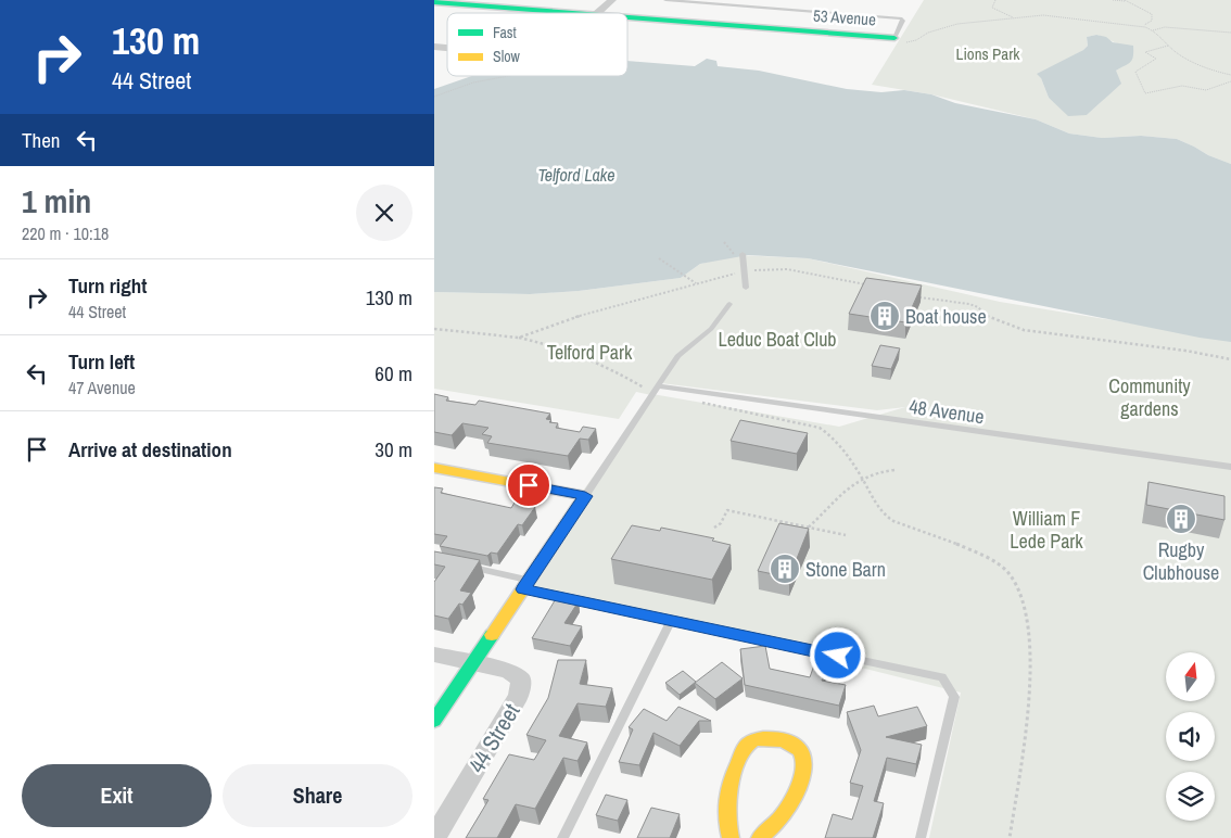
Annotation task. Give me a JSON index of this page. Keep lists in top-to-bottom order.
{
  "streets": {
    "street": ["53 Avenue", "44 Street"],
    "lane": ["48 Avenue"]
  },
  "water": ["Telford Lake"],
  "parks": [
    "Lions Park",
    "Leduc Boat Club",
    "Telford Park",
    "Community gardens",
    "William F Lede Park"
  ],
  "places": {
    "building": ["Boat house", "Rugby Clubhouse", "Stone Barn"]
  },
  "legend": ["Fast", "Slow"],
  "north": "top",
  "page": {
    "turn": ["130 m", "44 Street"],
    "then": "Then",
    "heading": ["1 min", "220 m · 10:18"],
    "list": [
      {
        "name": "Turn right",
        "note": "44 Street",
        "value": "130 m"
      },
      {
        "name": "Turn left",
        "note": "47 Avenue",
        "value": "60 m"
      },
      {
        "name": "Arrive at destination",
        "value": "30 m"
      }
    ],
    "buttons": ["Exit", "Share"]
  }
}
